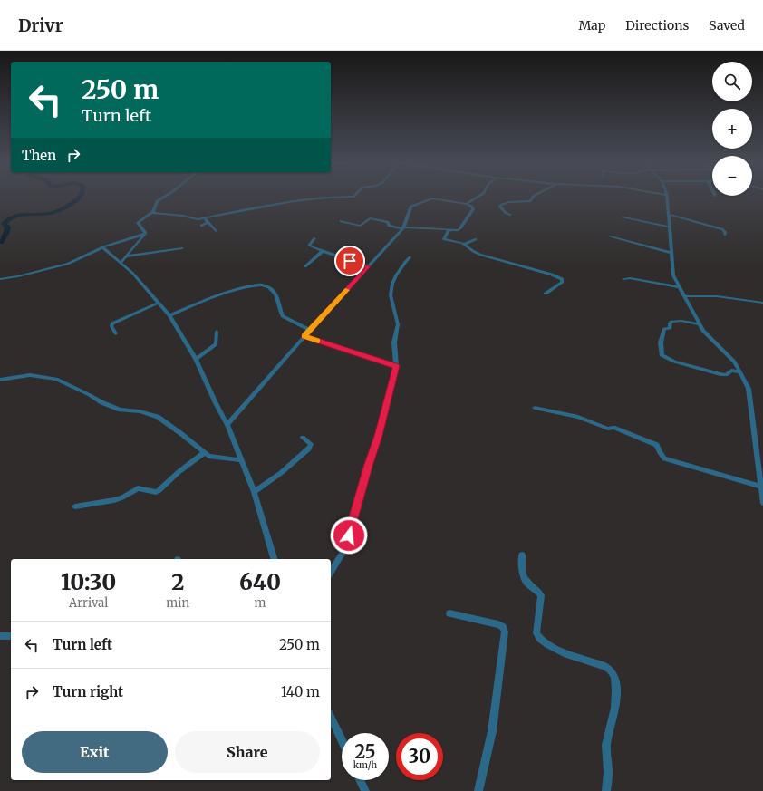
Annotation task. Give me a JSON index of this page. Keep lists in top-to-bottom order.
{
  "page": {
    "header": "Drivr",
    "nav": ["Map", "Directions", "Saved"],
    "map_buttons": ["+", "−"],
    "turn": ["250 m", "Turn left"],
    "then": "Then",
    "eta": [
      "10:30",
      "Arrival",
      "2",
      "min",
      "640",
      "m"
    ],
    "list": [
      {
        "name": "Turn left",
        "value": "250 m"
      },
      {
        "name": "Turn right",
        "value": "140 m"
      }
    ],
    "buttons": ["Exit", "Share"],
    "speed": "25 km/h",
    "limit": "30"
  }
}
